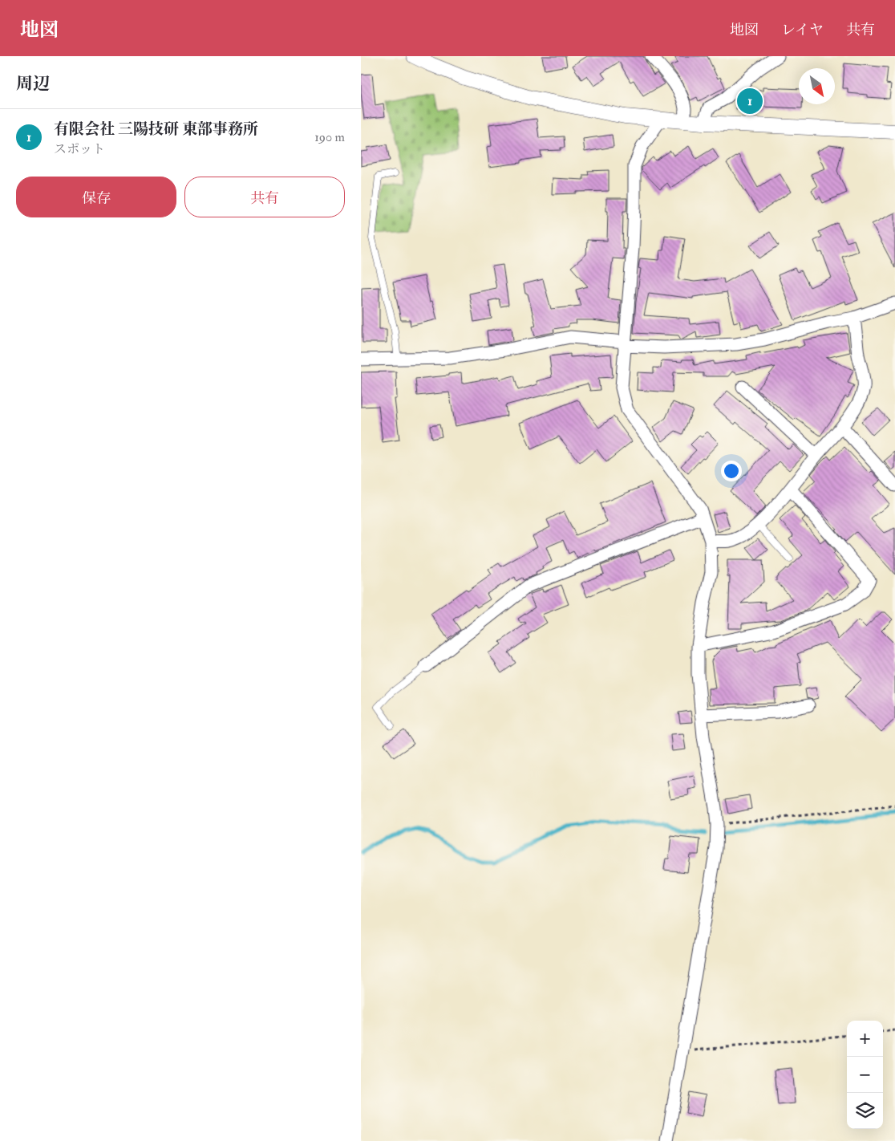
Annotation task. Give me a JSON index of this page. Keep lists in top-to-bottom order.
{
  "north": "bottom right",
  "page": {
    "header": "地図",
    "nav": ["地図", "レイヤ", "共有"],
    "heading": "周辺",
    "pins": "1",
    "list": [
      {
        "mark": "1",
        "name": "有限会社 三陽技研 東部事務所",
        "note": "スポット",
        "value": "190 m"
      }
    ],
    "buttons": ["保存", "共有"],
    "map_buttons": ["+", "−"]
  }
}
